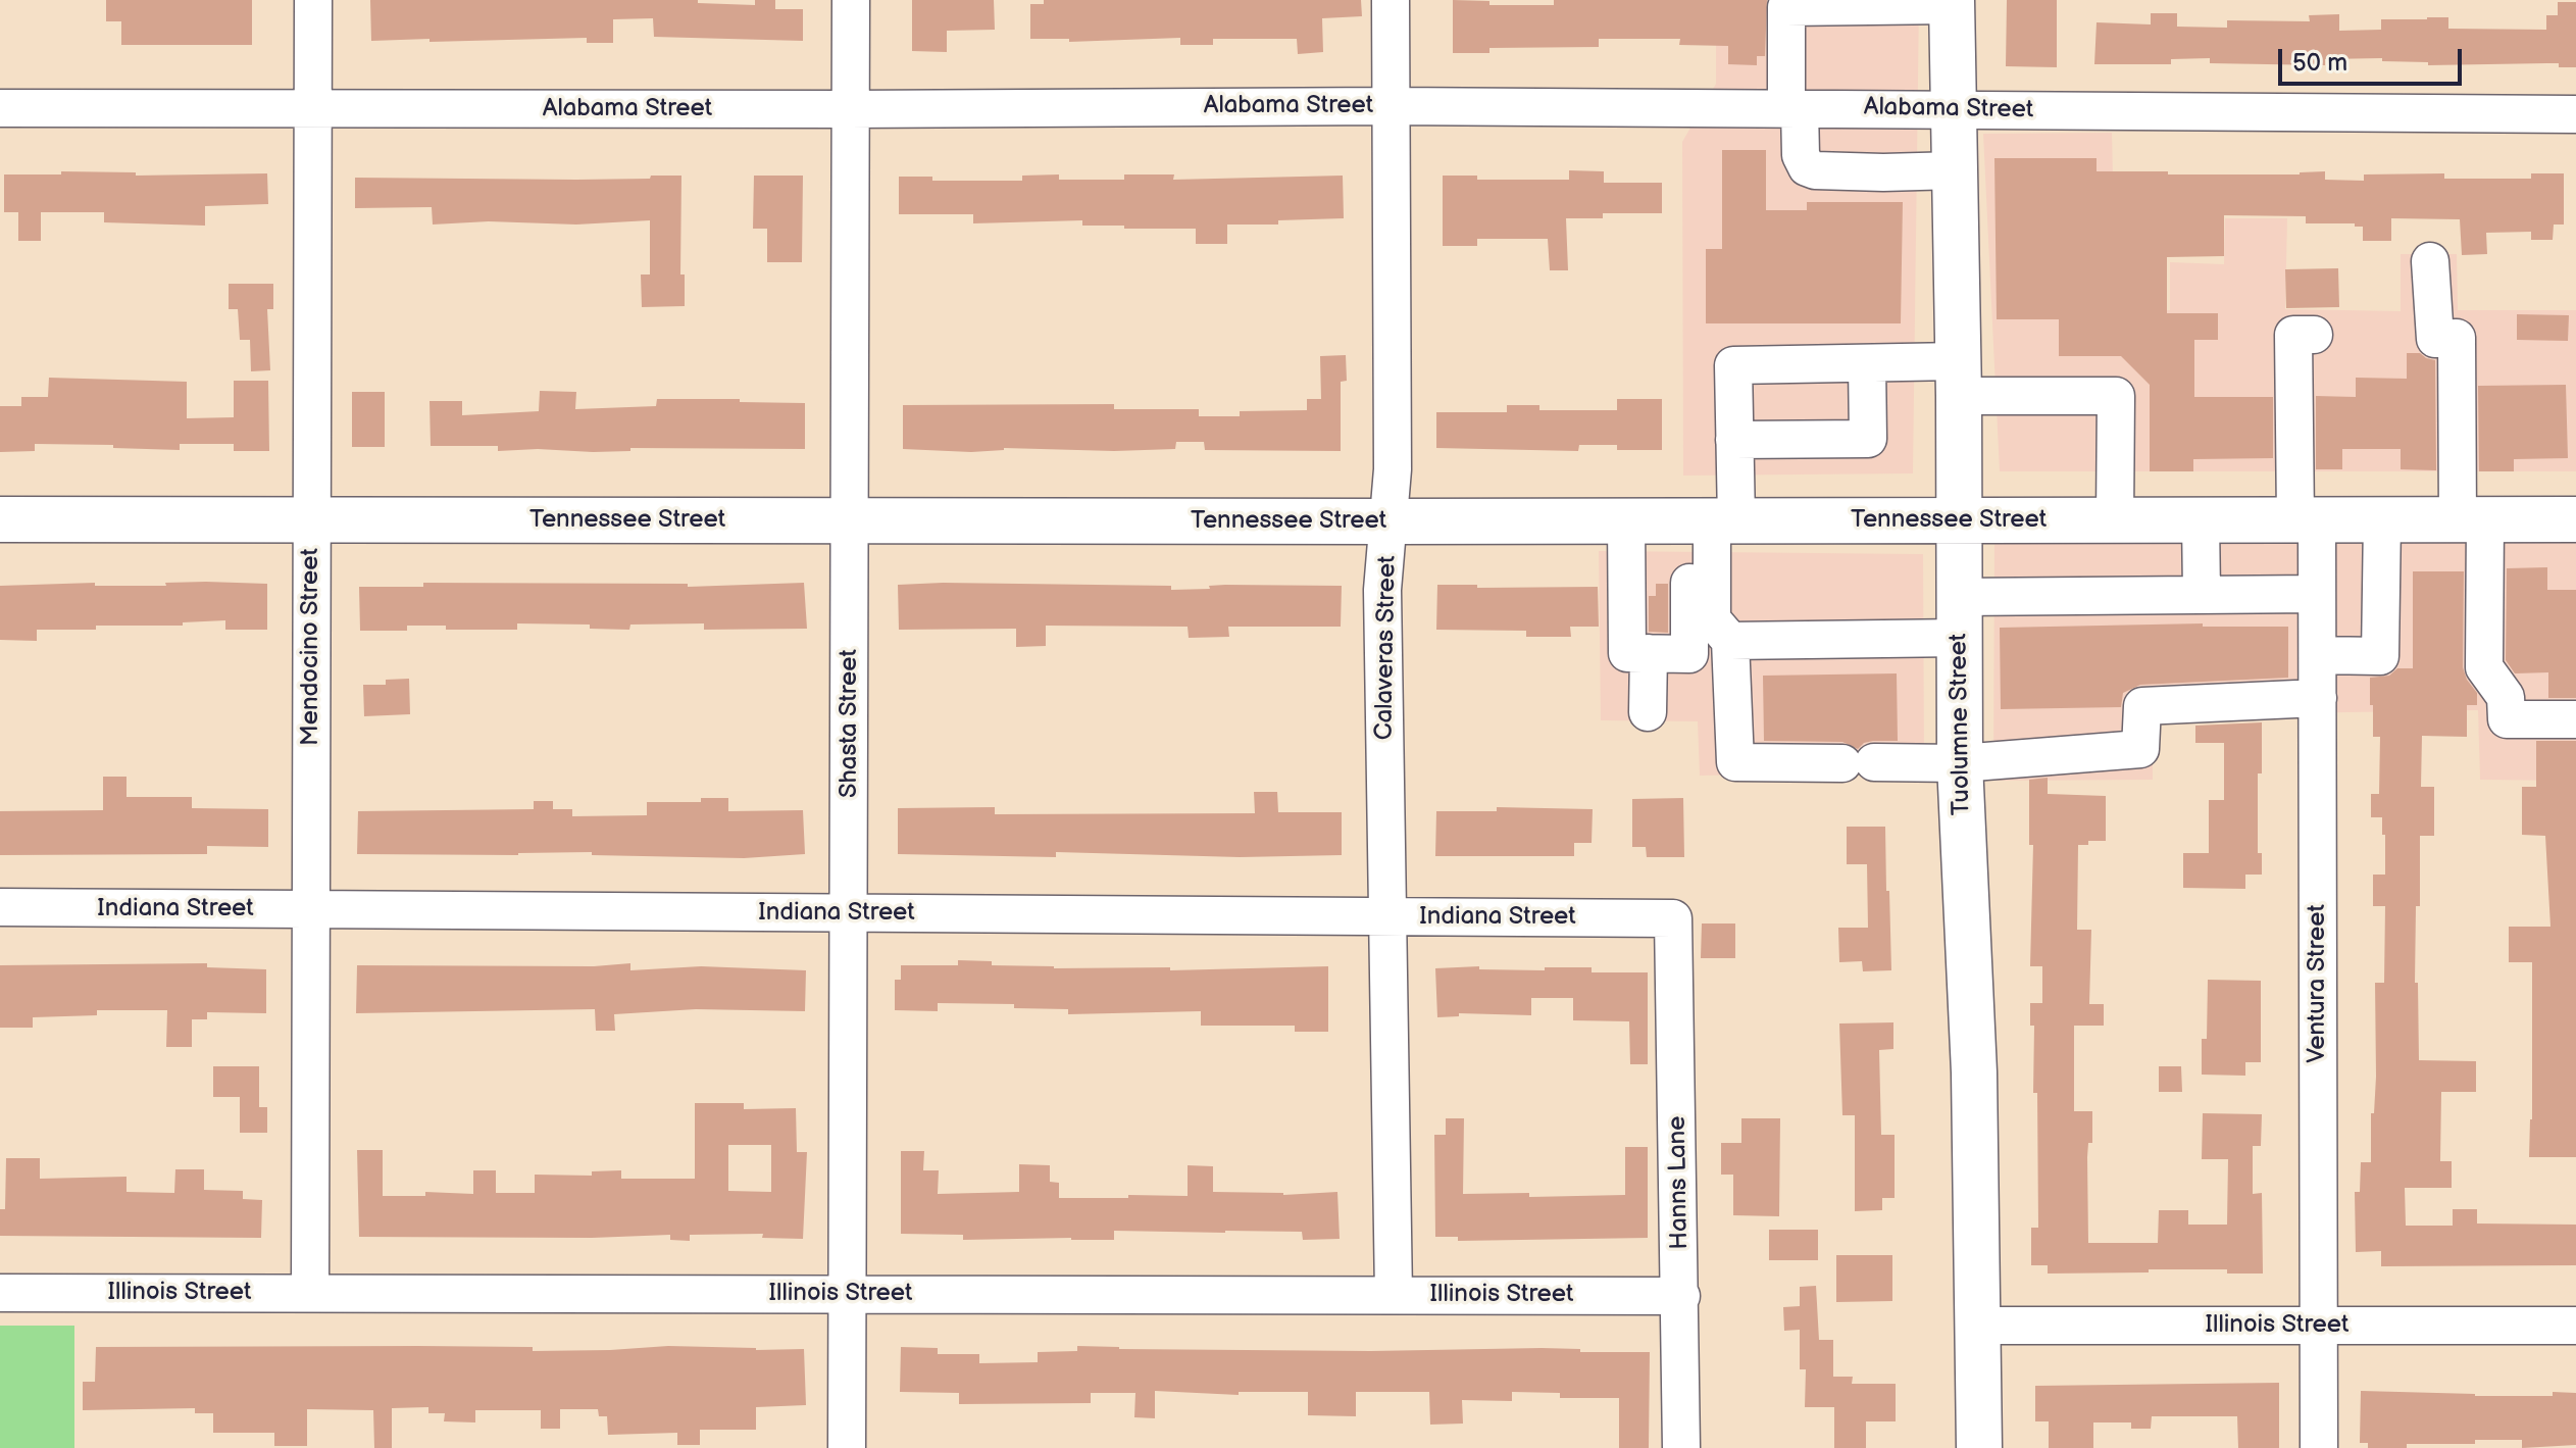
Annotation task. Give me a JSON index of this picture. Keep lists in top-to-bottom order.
{
  "streets": {
    "main road": ["Tennessee Street", "Tuolumne Street"],
    "street": [
      "Alabama Street",
      "Mendocino Street",
      "Calaveras Street",
      "Shasta Street",
      "Indiana Street",
      "Ventura Street",
      "Hanns Lane",
      "Illinois Street"
    ]
  },
  "crossings": [
    ["Alabama Street", "Mendocino Street"],
    ["Alabama Street", "Calaveras Street"],
    ["Alabama Street", "Shasta Street"],
    ["Alabama Street", "Tuolumne Street"],
    ["Tennessee Street", "Mendocino Street"],
    ["Tennessee Street", "Calaveras Street"],
    ["Tennessee Street", "Shasta Street"],
    ["Tennessee Street", "Tuolumne Street"],
    ["Tennessee Street", "Ventura Street"],
    ["Mendocino Street", "Indiana Street"],
    ["Mendocino Street", "Illinois Street"],
    ["Calaveras Street", "Indiana Street"],
    ["Calaveras Street", "Illinois Street"],
    ["Shasta Street", "Indiana Street"],
    ["Shasta Street", "Illinois Street"],
    ["Tuolumne Street", "Illinois Street"],
    ["Indiana Street", "Hanns Lane"],
    ["Ventura Street", "Illinois Street"],
    ["Hanns Lane", "Illinois Street"]
  ],
  "scale_bar": "50 m"
}
